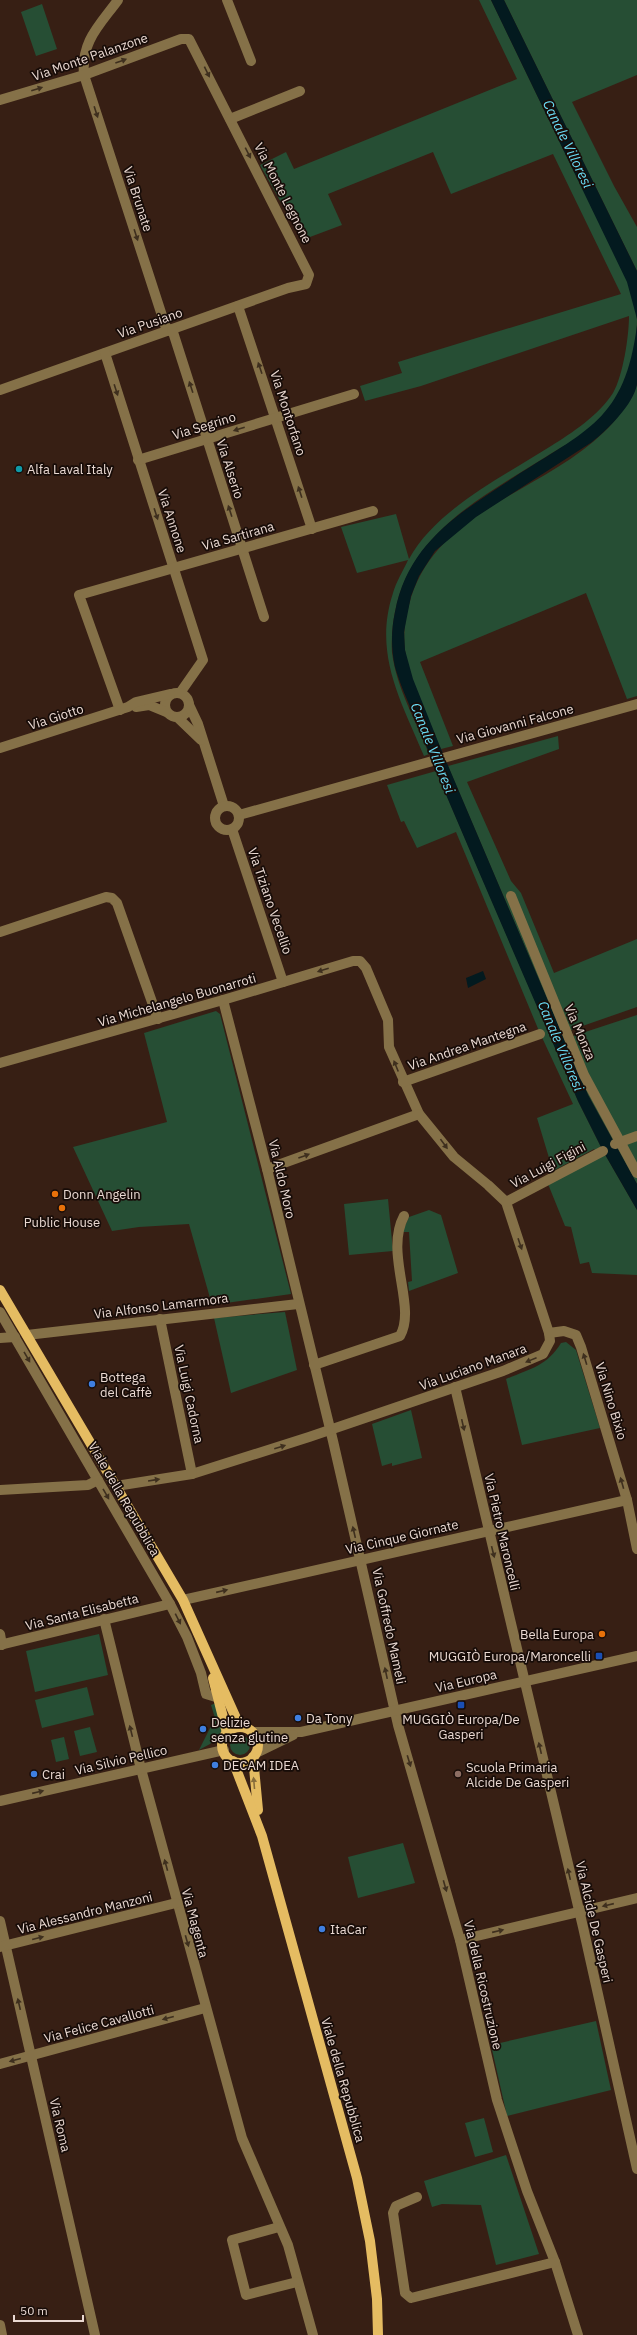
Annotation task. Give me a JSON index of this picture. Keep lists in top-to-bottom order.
{
  "streets": {
    "main road": ["Viale della Repubblica"],
    "street": [
      "Via Monte Palanzone",
      "Via Monte Legnone",
      "Via Brunate",
      "Via Pusiano",
      "Via Montorfano",
      "Via Segrino",
      "Via Alserio",
      "Via Annone",
      "Via Sartirana",
      "Via Giotto",
      "Via Giovanni Falcone",
      "Via Tiziano Vecellio",
      "Via Michelangelo Buonarroti",
      "Via Monza",
      "Via Andrea Mantegna",
      "Via Luigi Figini",
      "Via Aldo Moro",
      "Via Alfonso Lamarmora",
      "Via Luciano Manara",
      "Via Luigi Cadorna",
      "Via Nino Bixio",
      "Via Pietro Maroncelli",
      "Via Cinque Giornate",
      "Via Santa Elisabetta",
      "Via Goffredo Mameli",
      "Via Europa",
      "Via Silvio Pellico",
      "Via Alessandro Manzoni",
      "Via Alcide De Gasperi",
      "Via Magenta",
      "Via della Ricostruzione",
      "Via Felice Cavallotti",
      "Via Roma"
    ]
  },
  "crossings": [
    ["Via Monte Palanzone", "Via Monte Legnone"],
    ["Via Monte Palanzone", "Via Brunate"],
    ["Via Monte Legnone", "Via Pusiano"],
    ["Via Brunate", "Via Pusiano"],
    ["Via Brunate", "Via Alserio"],
    ["Via Pusiano", "Via Montorfano"],
    ["Via Pusiano", "Via Alserio"],
    ["Via Pusiano", "Via Annone"],
    ["Via Montorfano", "Via Segrino"],
    ["Via Montorfano", "Via Sartirana"],
    ["Via Segrino", "Via Alserio"],
    ["Via Segrino", "Via Annone"],
    ["Via Alserio", "Via Sartirana"],
    ["Via Annone", "Via Sartirana"],
    ["Via Annone", "Via Giotto"],
    ["Via Sartirana", "Via Giotto"],
    ["Via Giovanni Falcone", "Via Tiziano Vecellio"],
    ["Via Tiziano Vecellio", "Via Michelangelo Buonarroti"],
    ["Via Michelangelo Buonarroti", "Via Andrea Mantegna"],
    ["Via Michelangelo Buonarroti", "Via Aldo Moro"],
    ["Via Aldo Moro", "Via Alfonso Lamarmora"],
    ["Via Aldo Moro", "Via Luciano Manara"],
    ["Via Aldo Moro", "Via Goffredo Mameli"],
    ["Via Alfonso Lamarmora", "Via Luigi Cadorna"],
    ["Via Alfonso Lamarmora", "Viale della Repubblica"],
    ["Via Luciano Manara", "Via Luigi Cadorna"],
    ["Via Luciano Manara", "Via Nino Bixio"],
    ["Via Luciano Manara", "Viale della Repubblica"],
    ["Via Luciano Manara", "Via Pietro Maroncelli"],
    ["Via Luciano Manara", "Via Goffredo Mameli"],
    ["Via Nino Bixio", "Via Cinque Giornate"],
    ["Viale della Repubblica", "Via Cinque Giornate"],
    ["Viale della Repubblica", "Via Santa Elisabetta"],
    ["Viale della Repubblica", "Via Europa"],
    ["Viale della Repubblica", "Via Silvio Pellico"],
    ["Via Pietro Maroncelli", "Via Cinque Giornate"],
    ["Via Pietro Maroncelli", "Via Europa"],
    ["Via Pietro Maroncelli", "Via Alcide De Gasperi"],
    ["Via Cinque Giornate", "Via Goffredo Mameli"],
    ["Via Santa Elisabetta", "Via Magenta"],
    ["Via Goffredo Mameli", "Via Europa"],
    ["Via Goffredo Mameli", "Via della Ricostruzione"],
    ["Via Europa", "Via Silvio Pellico"],
    ["Via Europa", "Via Alcide De Gasperi"],
    ["Via Europa", "Via della Ricostruzione"],
    ["Via Silvio Pellico", "Via Magenta"],
    ["Via Alessandro Manzoni", "Via Magenta"],
    ["Via Alessandro Manzoni", "Via Roma"],
    ["Via Magenta", "Via Felice Cavallotti"],
    ["Via Felice Cavallotti", "Via Roma"]
  ],
  "one_way": [
    "Via Monte Palanzone",
    "Via Monte Legnone",
    "Via Brunate",
    "Via Montorfano",
    "Via Alserio",
    "Via Annone",
    "Via Nino Bixio",
    "Via Pietro Maroncelli",
    "Via Cinque Giornate",
    "Via Goffredo Mameli",
    "Via Silvio Pellico",
    "Via Alessandro Manzoni",
    "Via Alcide De Gasperi",
    "Via della Ricostruzione",
    "Via Felice Cavallotti"
  ],
  "water": ["Canale Villoresi"],
  "places": {
    "other": [
      "Alfa Laval Italy",
      "Donn Angelin",
      "Public House",
      "Bottega del Caffè",
      "Bella Europa",
      "Da Tony",
      "Delizie senza glutine",
      "DECAM IDEA",
      "Crai",
      "Scuola Primaria Alcide De Gasperi",
      "ItaCar"
    ],
    "transit": ["MUGGIÒ Europa/Maroncelli", "MUGGIÒ Europa/De Gasperi"]
  },
  "scale_bar": "50 m"
}
